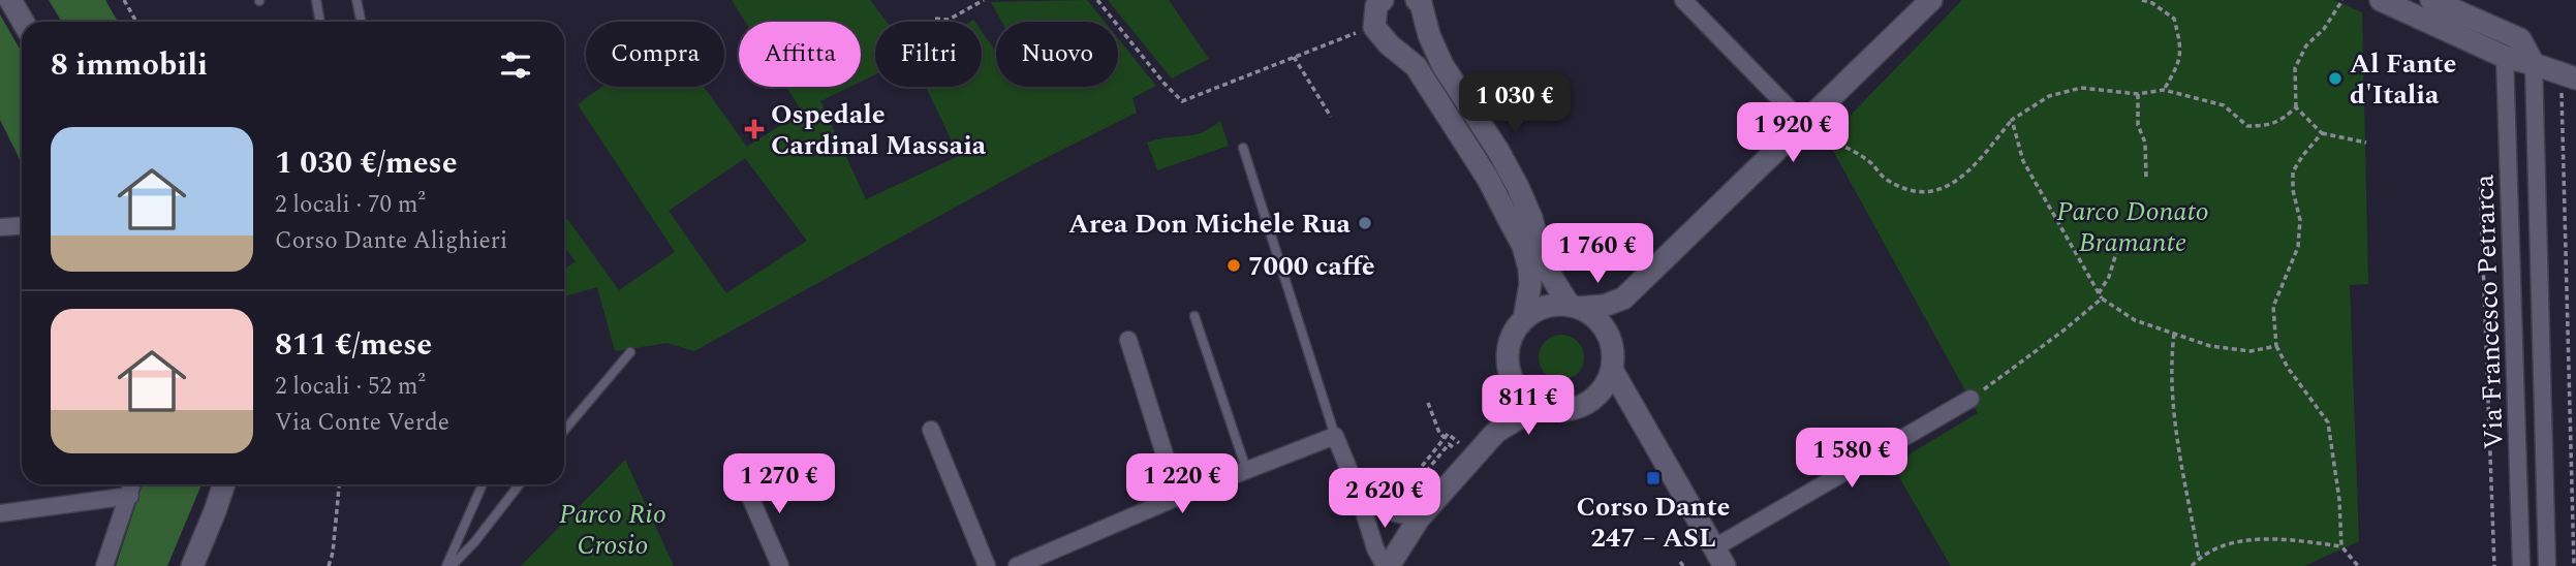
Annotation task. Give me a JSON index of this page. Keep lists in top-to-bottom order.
{
  "streets": {
    "street": ["Via Francesco Petrarca"]
  },
  "parks": ["Parco Donato Bramante", "Parco Rio Crosio"],
  "places": {
    "other": ["Al Fante d'Italia", "Area Don Michele Rua", "7000 caffè"],
    "health": ["Ospedale Cardinal Massaia"],
    "transit": ["Corso Dante 247 – ASL"]
  },
  "page": {
    "chip": [
      "Compra",
      "Affitta",
      "Filtri",
      "Nuovo"
    ],
    "heading": "8 immobili",
    "price": [
      "1 030 €",
      "1 920 €",
      "1 760 €",
      "811 €",
      "1 580 €",
      "1 270 €",
      "1 220 €",
      "2 620 €"
    ],
    "list": [
      {
        "name": "1 030 €/mese",
        "note": "2 locali · 70 m² · Corso Dante Alighieri"
      },
      {
        "name": "811 €/mese",
        "note": "2 locali · 52 m² · Via Conte Verde"
      }
    ]
  }
}
